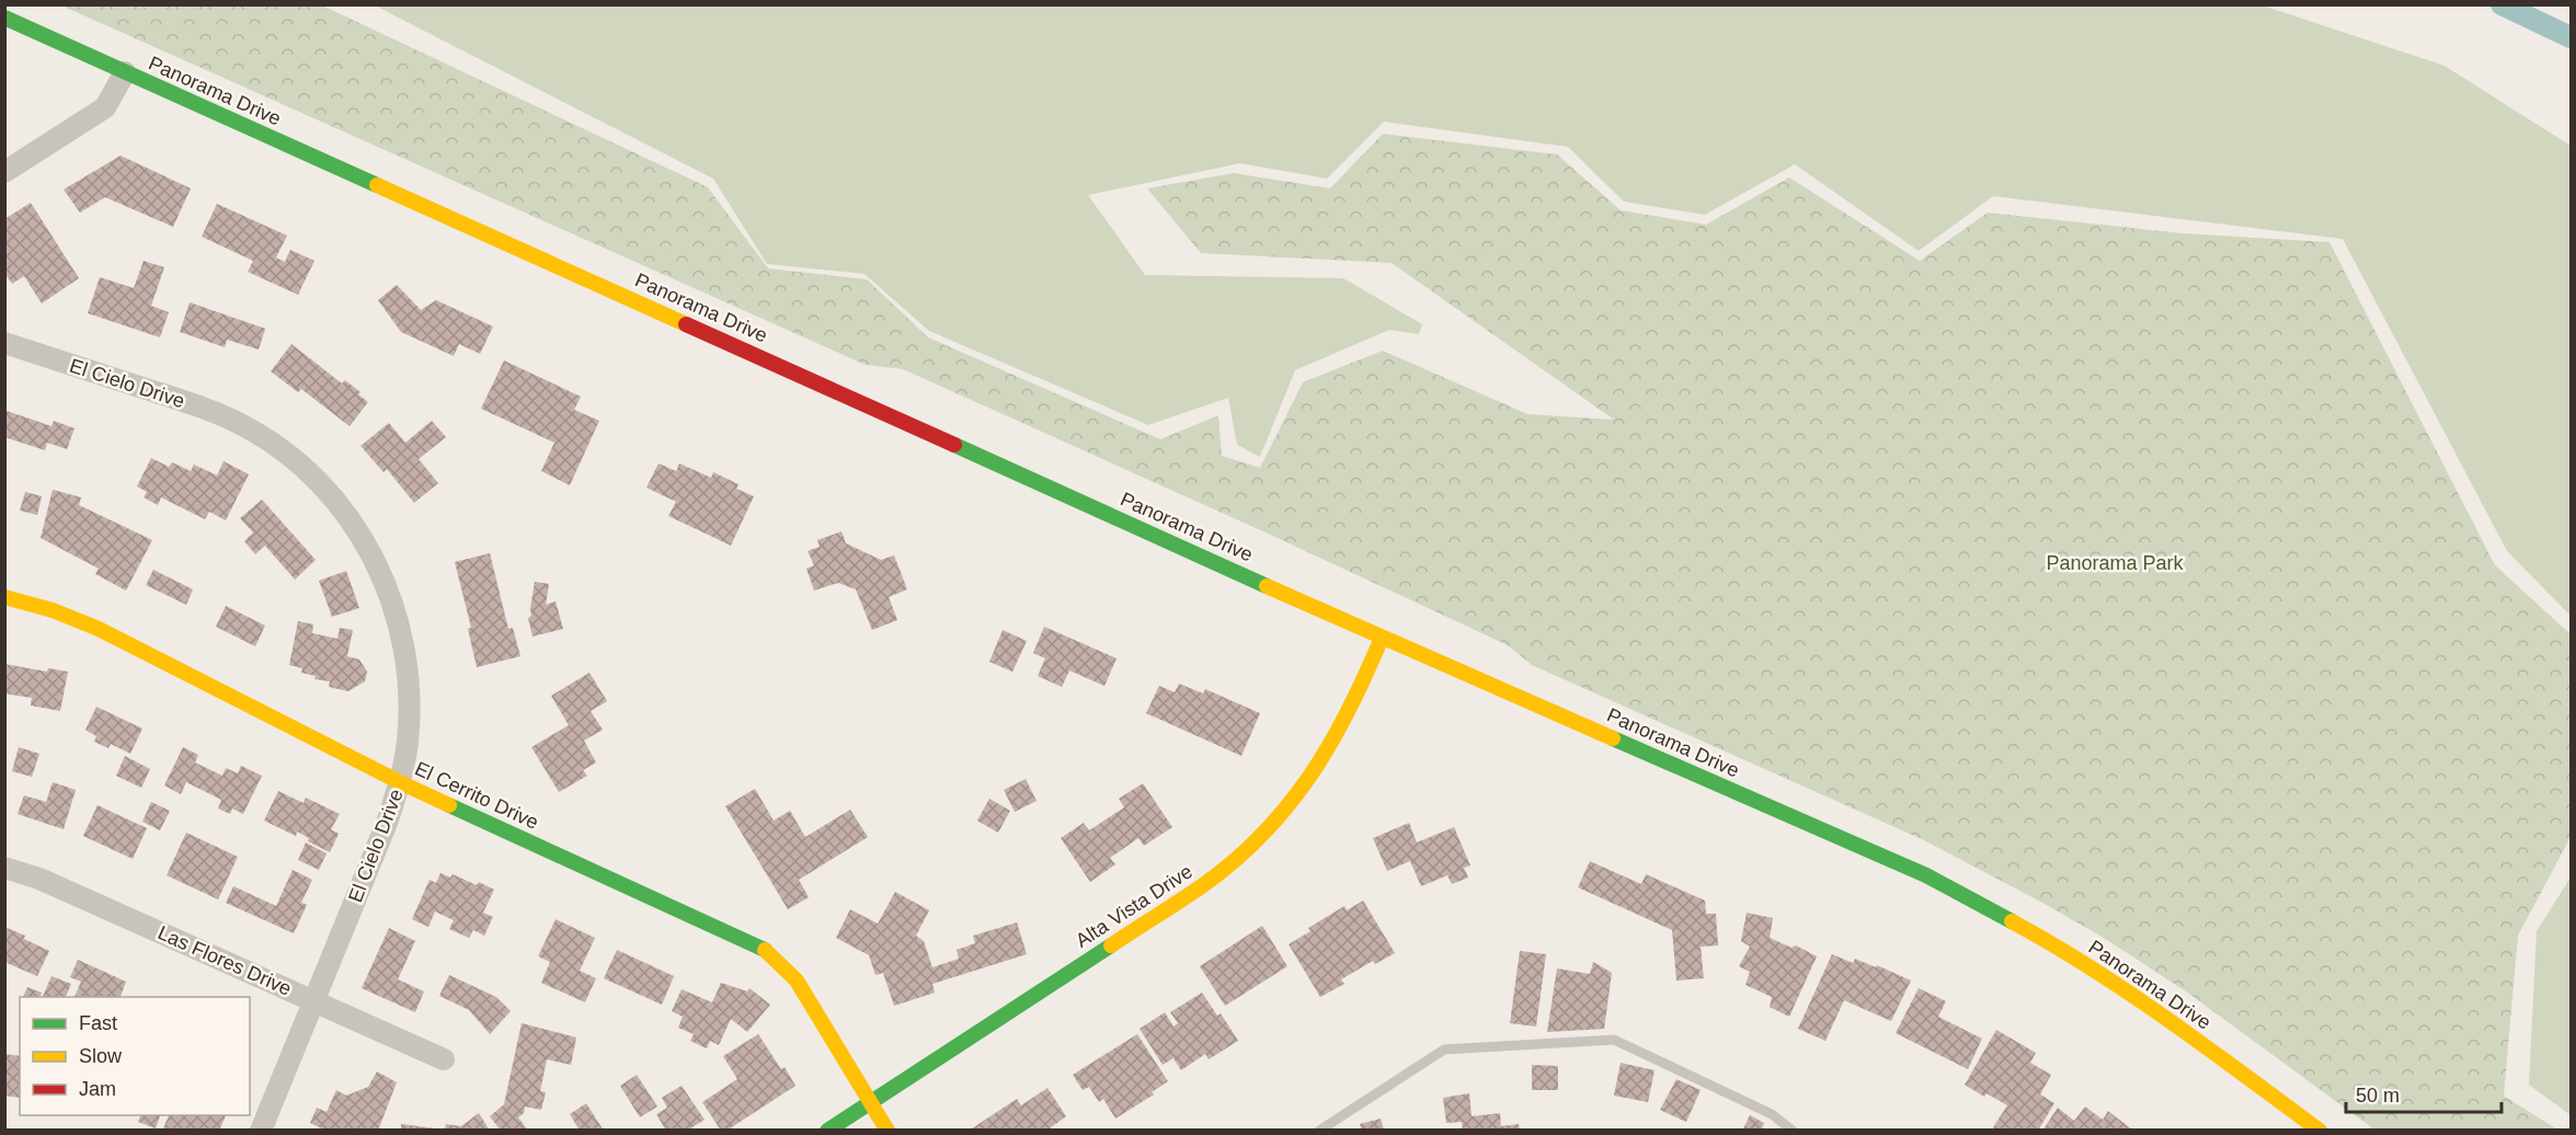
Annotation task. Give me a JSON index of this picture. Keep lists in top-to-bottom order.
{
  "streets": {
    "main road": ["Panorama Drive", "El Cerrito Drive", "Alta Vista Drive"],
    "street": ["El Cielo Drive", "Las Flores Drive"]
  },
  "crossings": [
    ["Panorama Drive", "Alta Vista Drive"],
    ["El Cielo Drive", "El Cerrito Drive"],
    ["El Cielo Drive", "Las Flores Drive"],
    ["El Cerrito Drive", "Alta Vista Drive"]
  ],
  "parks": ["Panorama Park"],
  "legend": ["Fast", "Slow", "Jam"],
  "scale_bar": "50 m"
}
